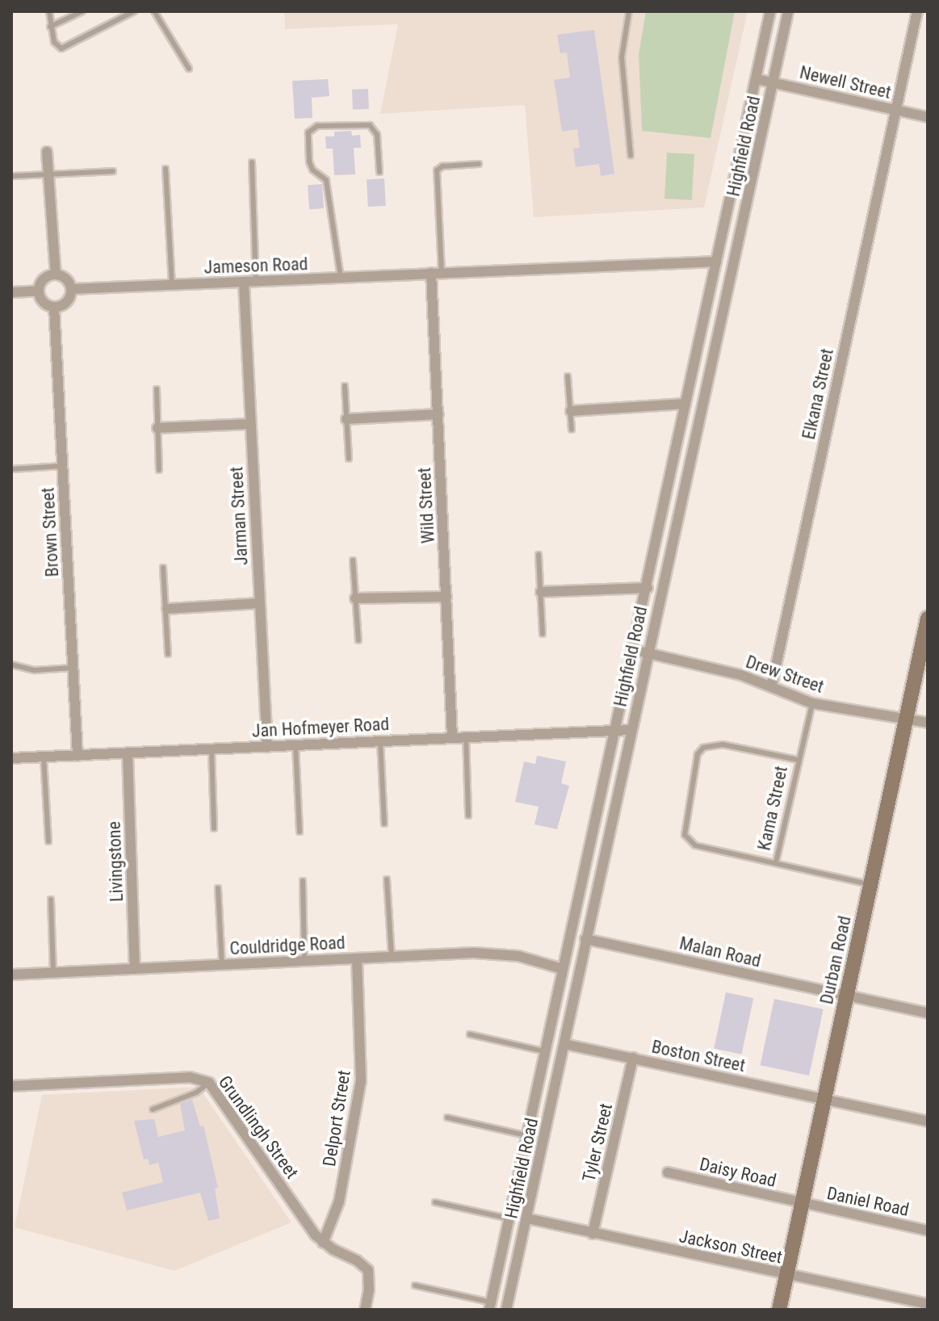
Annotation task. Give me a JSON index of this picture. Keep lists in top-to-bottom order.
{
  "streets": {
    "street": [
      "Newell Street",
      "Highfield Road",
      "Jameson Road",
      "Elkana Street",
      "Wild Street",
      "Jarman Street",
      "Brown Street",
      "Drew Street",
      "Jan Hofmeyer Road",
      "Livingstone",
      "Couldridge Road",
      "Malan Road",
      "Durban Road",
      "Boston Street",
      "Delport Street",
      "Grundlingh Street",
      "Tyler Street",
      "Daisy Road",
      "Daniel Road",
      "Jackson Street"
    ],
    "lane": ["Kama Street"]
  },
  "crossings": [
    ["Newell Street", "Highfield Road"],
    ["Newell Street", "Elkana Street"],
    ["Highfield Road", "Jameson Road"],
    ["Highfield Road", "Drew Street"],
    ["Highfield Road", "Jan Hofmeyer Road"],
    ["Highfield Road", "Couldridge Road"],
    ["Highfield Road", "Malan Road"],
    ["Highfield Road", "Boston Street"],
    ["Highfield Road", "Jackson Street"],
    ["Jameson Road", "Wild Street"],
    ["Jameson Road", "Jarman Street"],
    ["Jameson Road", "Brown Street"],
    ["Elkana Street", "Drew Street"],
    ["Wild Street", "Jan Hofmeyer Road"],
    ["Jarman Street", "Jan Hofmeyer Road"],
    ["Brown Street", "Jan Hofmeyer Road"],
    ["Drew Street", "Kama Street"],
    ["Drew Street", "Durban Road"],
    ["Jan Hofmeyer Road", "Livingstone"],
    ["Kama Street", "Durban Road"],
    ["Livingstone", "Couldridge Road"],
    ["Couldridge Road", "Delport Street"],
    ["Malan Road", "Durban Road"],
    ["Durban Road", "Boston Street"],
    ["Durban Road", "Daisy Road"],
    ["Durban Road", "Daniel Road"],
    ["Durban Road", "Jackson Street"],
    ["Boston Street", "Tyler Street"],
    ["Delport Street", "Grundlingh Street"],
    ["Tyler Street", "Jackson Street"],
    ["Daisy Road", "Daniel Road"]
  ]
}
